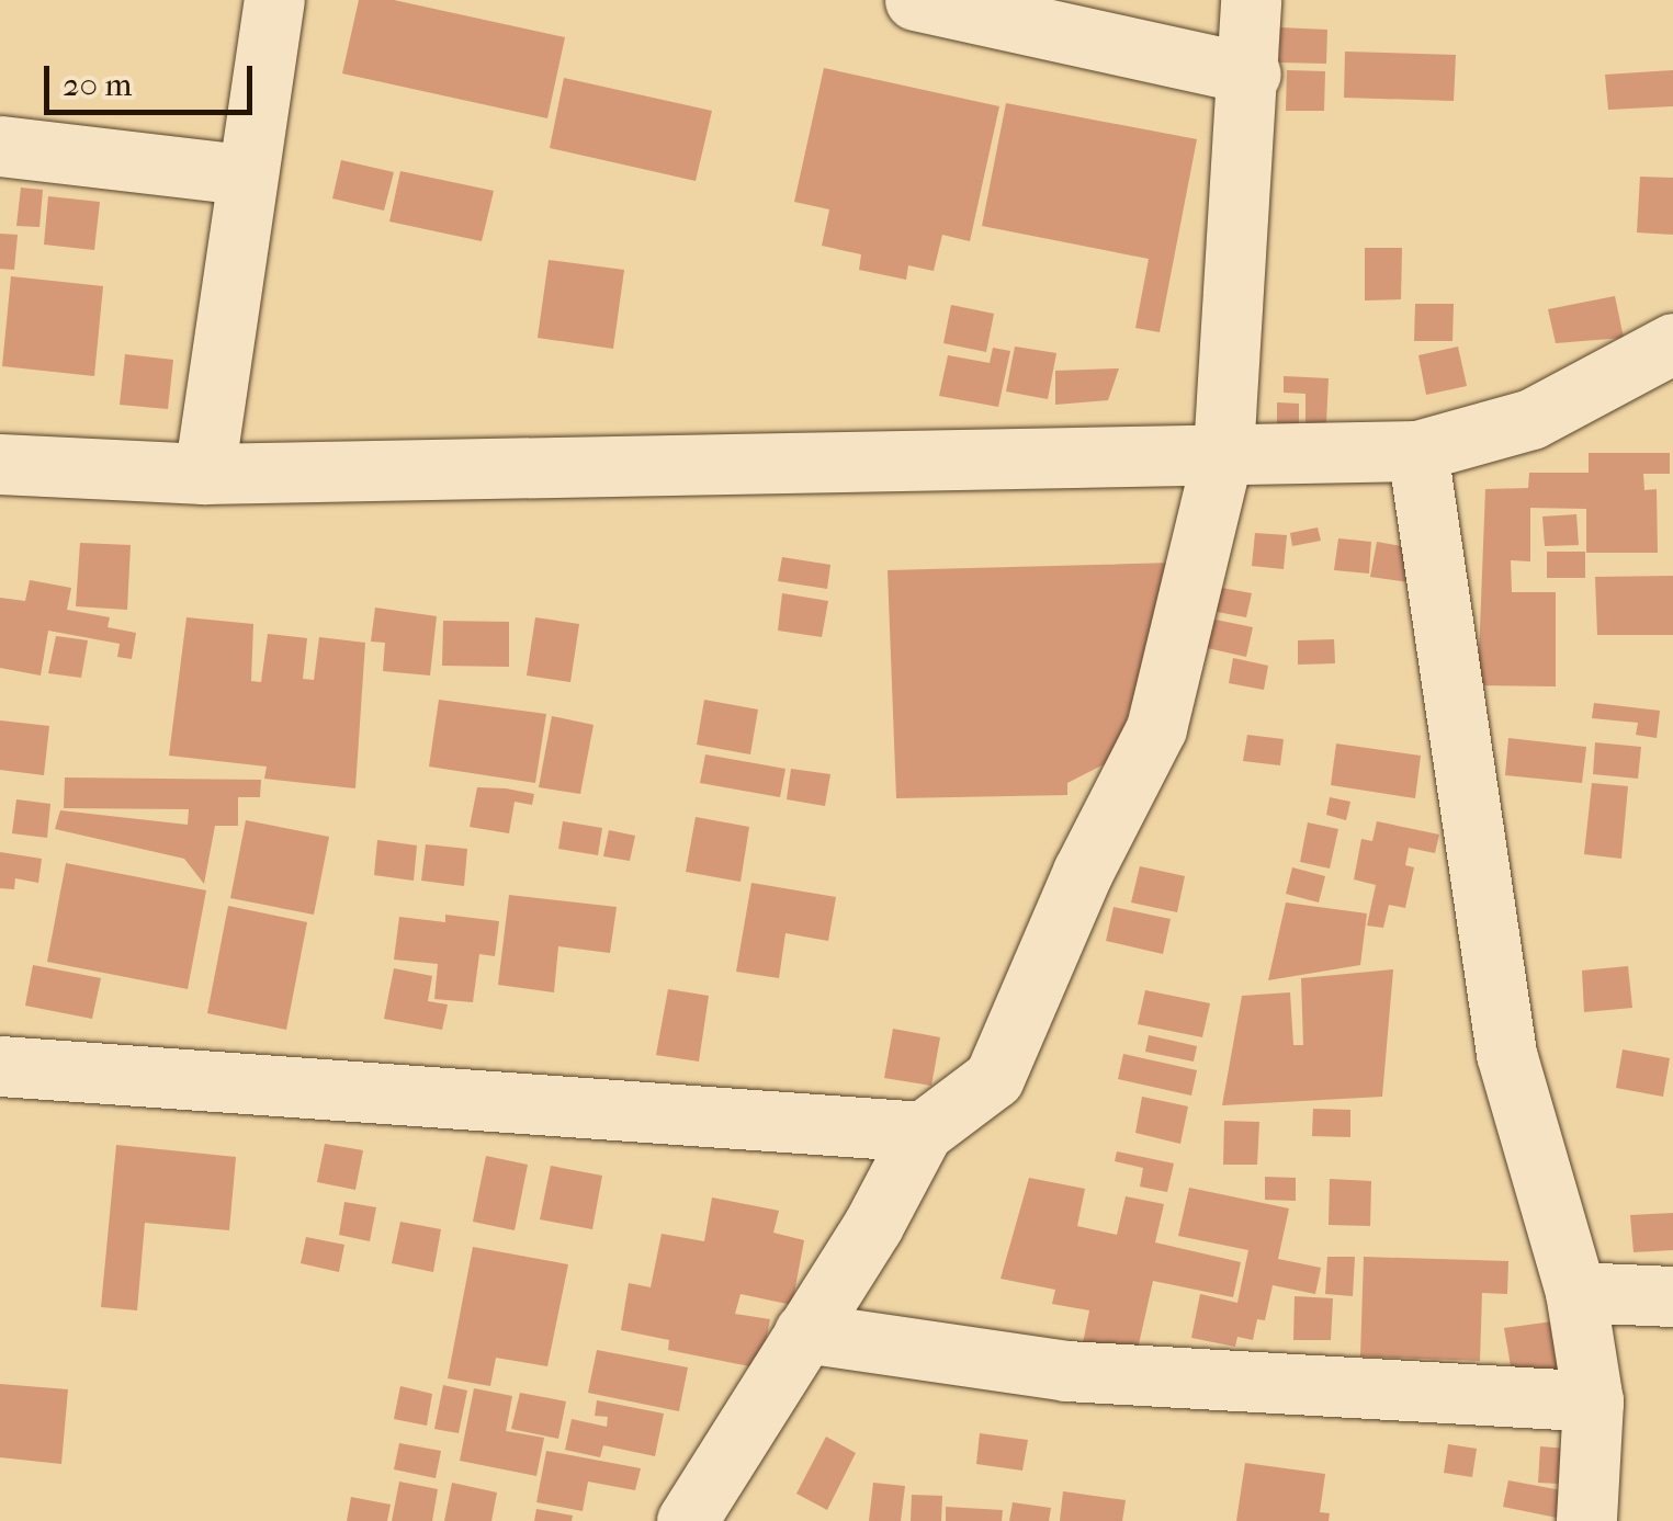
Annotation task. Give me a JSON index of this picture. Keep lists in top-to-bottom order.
{
  "scale_bar": "20 m"
}
